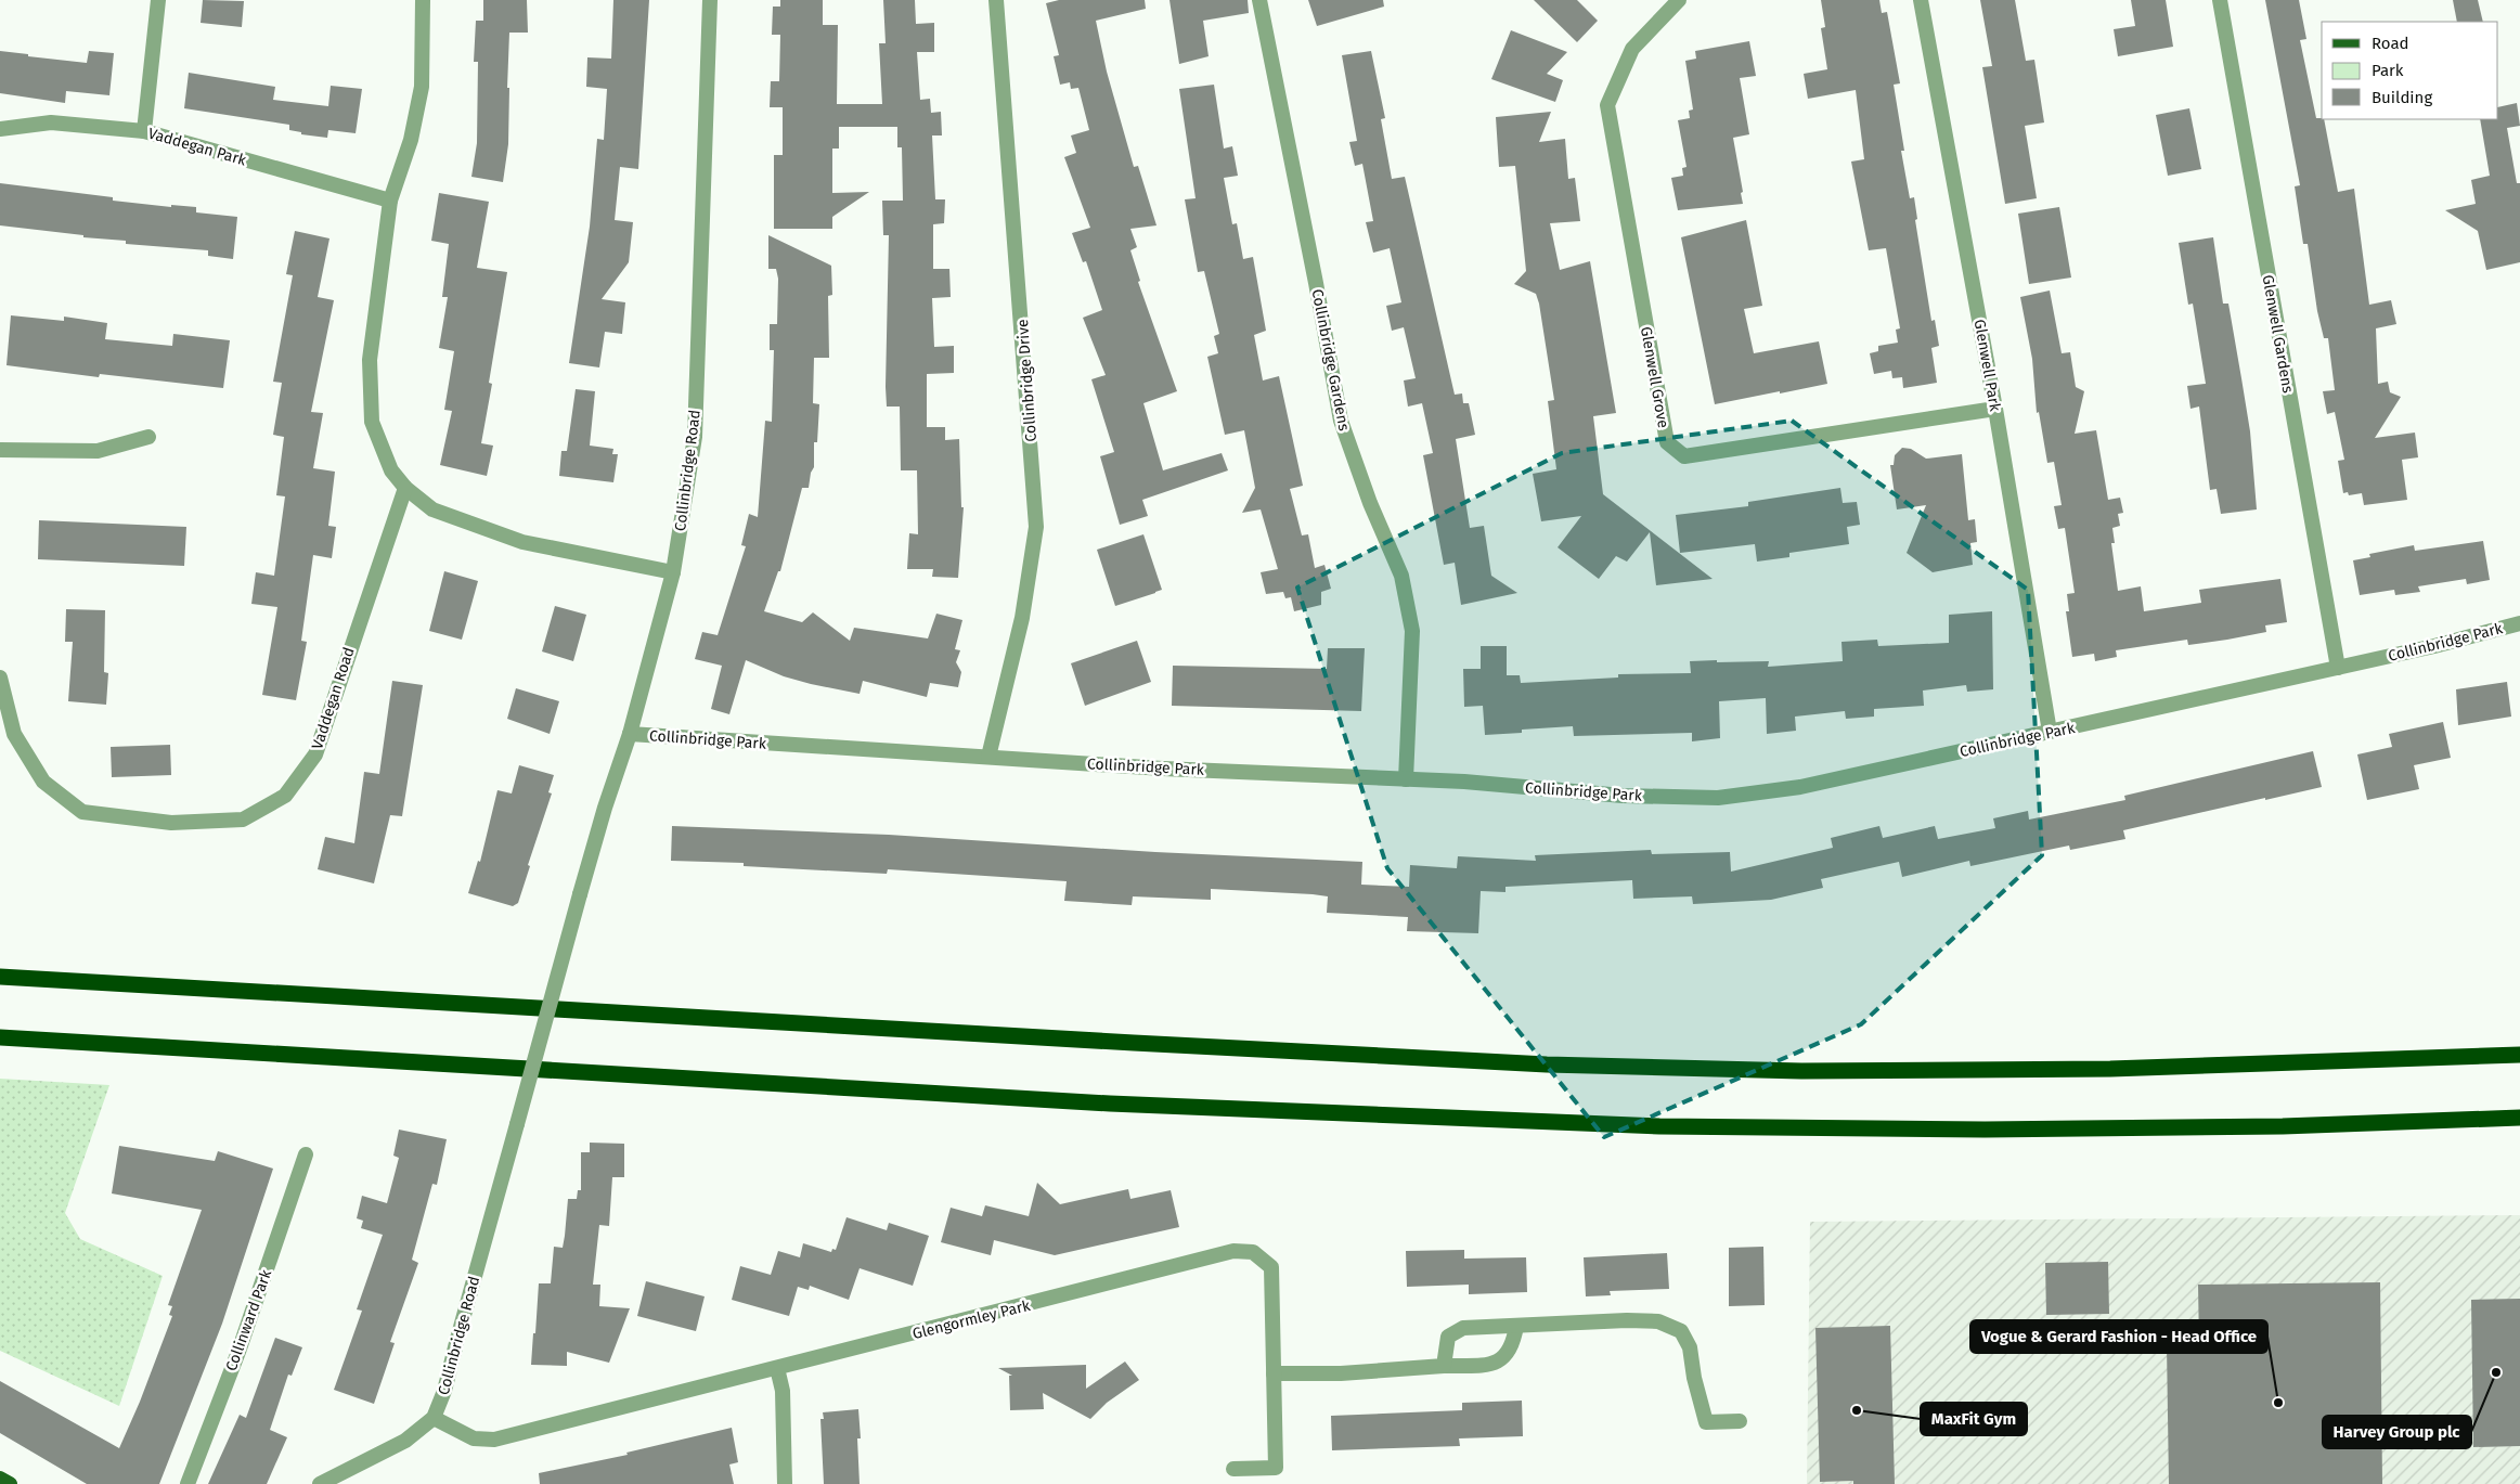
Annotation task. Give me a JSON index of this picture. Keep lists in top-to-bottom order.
{
  "streets": {
    "street": [
      "Vaddegan Park",
      "Glenwell Gardens",
      "Collinbridge Gardens",
      "Glenwell Park",
      "Glenwell Grove",
      "Collinbridge Drive",
      "Collinbridge Road",
      "Collinbridge Park",
      "Vaddegan Road",
      "Glengormley Park",
      "Collinward Park"
    ]
  },
  "crossings": [
    ["Glenwell Gardens", "Collinbridge Park"],
    ["Collinbridge Gardens", "Collinbridge Park"],
    ["Glenwell Park", "Glenwell Grove"],
    ["Glenwell Park", "Collinbridge Park"],
    ["Collinbridge Drive", "Collinbridge Park"],
    ["Collinbridge Road", "Collinbridge Park"],
    ["Collinbridge Road", "Glengormley Park"]
  ],
  "places": ["Harvey Group plc", "Vogue & Gerard Fashion - Head Office", "MaxFit Gym"],
  "legend": ["Road", "Park", "Building"]
}
